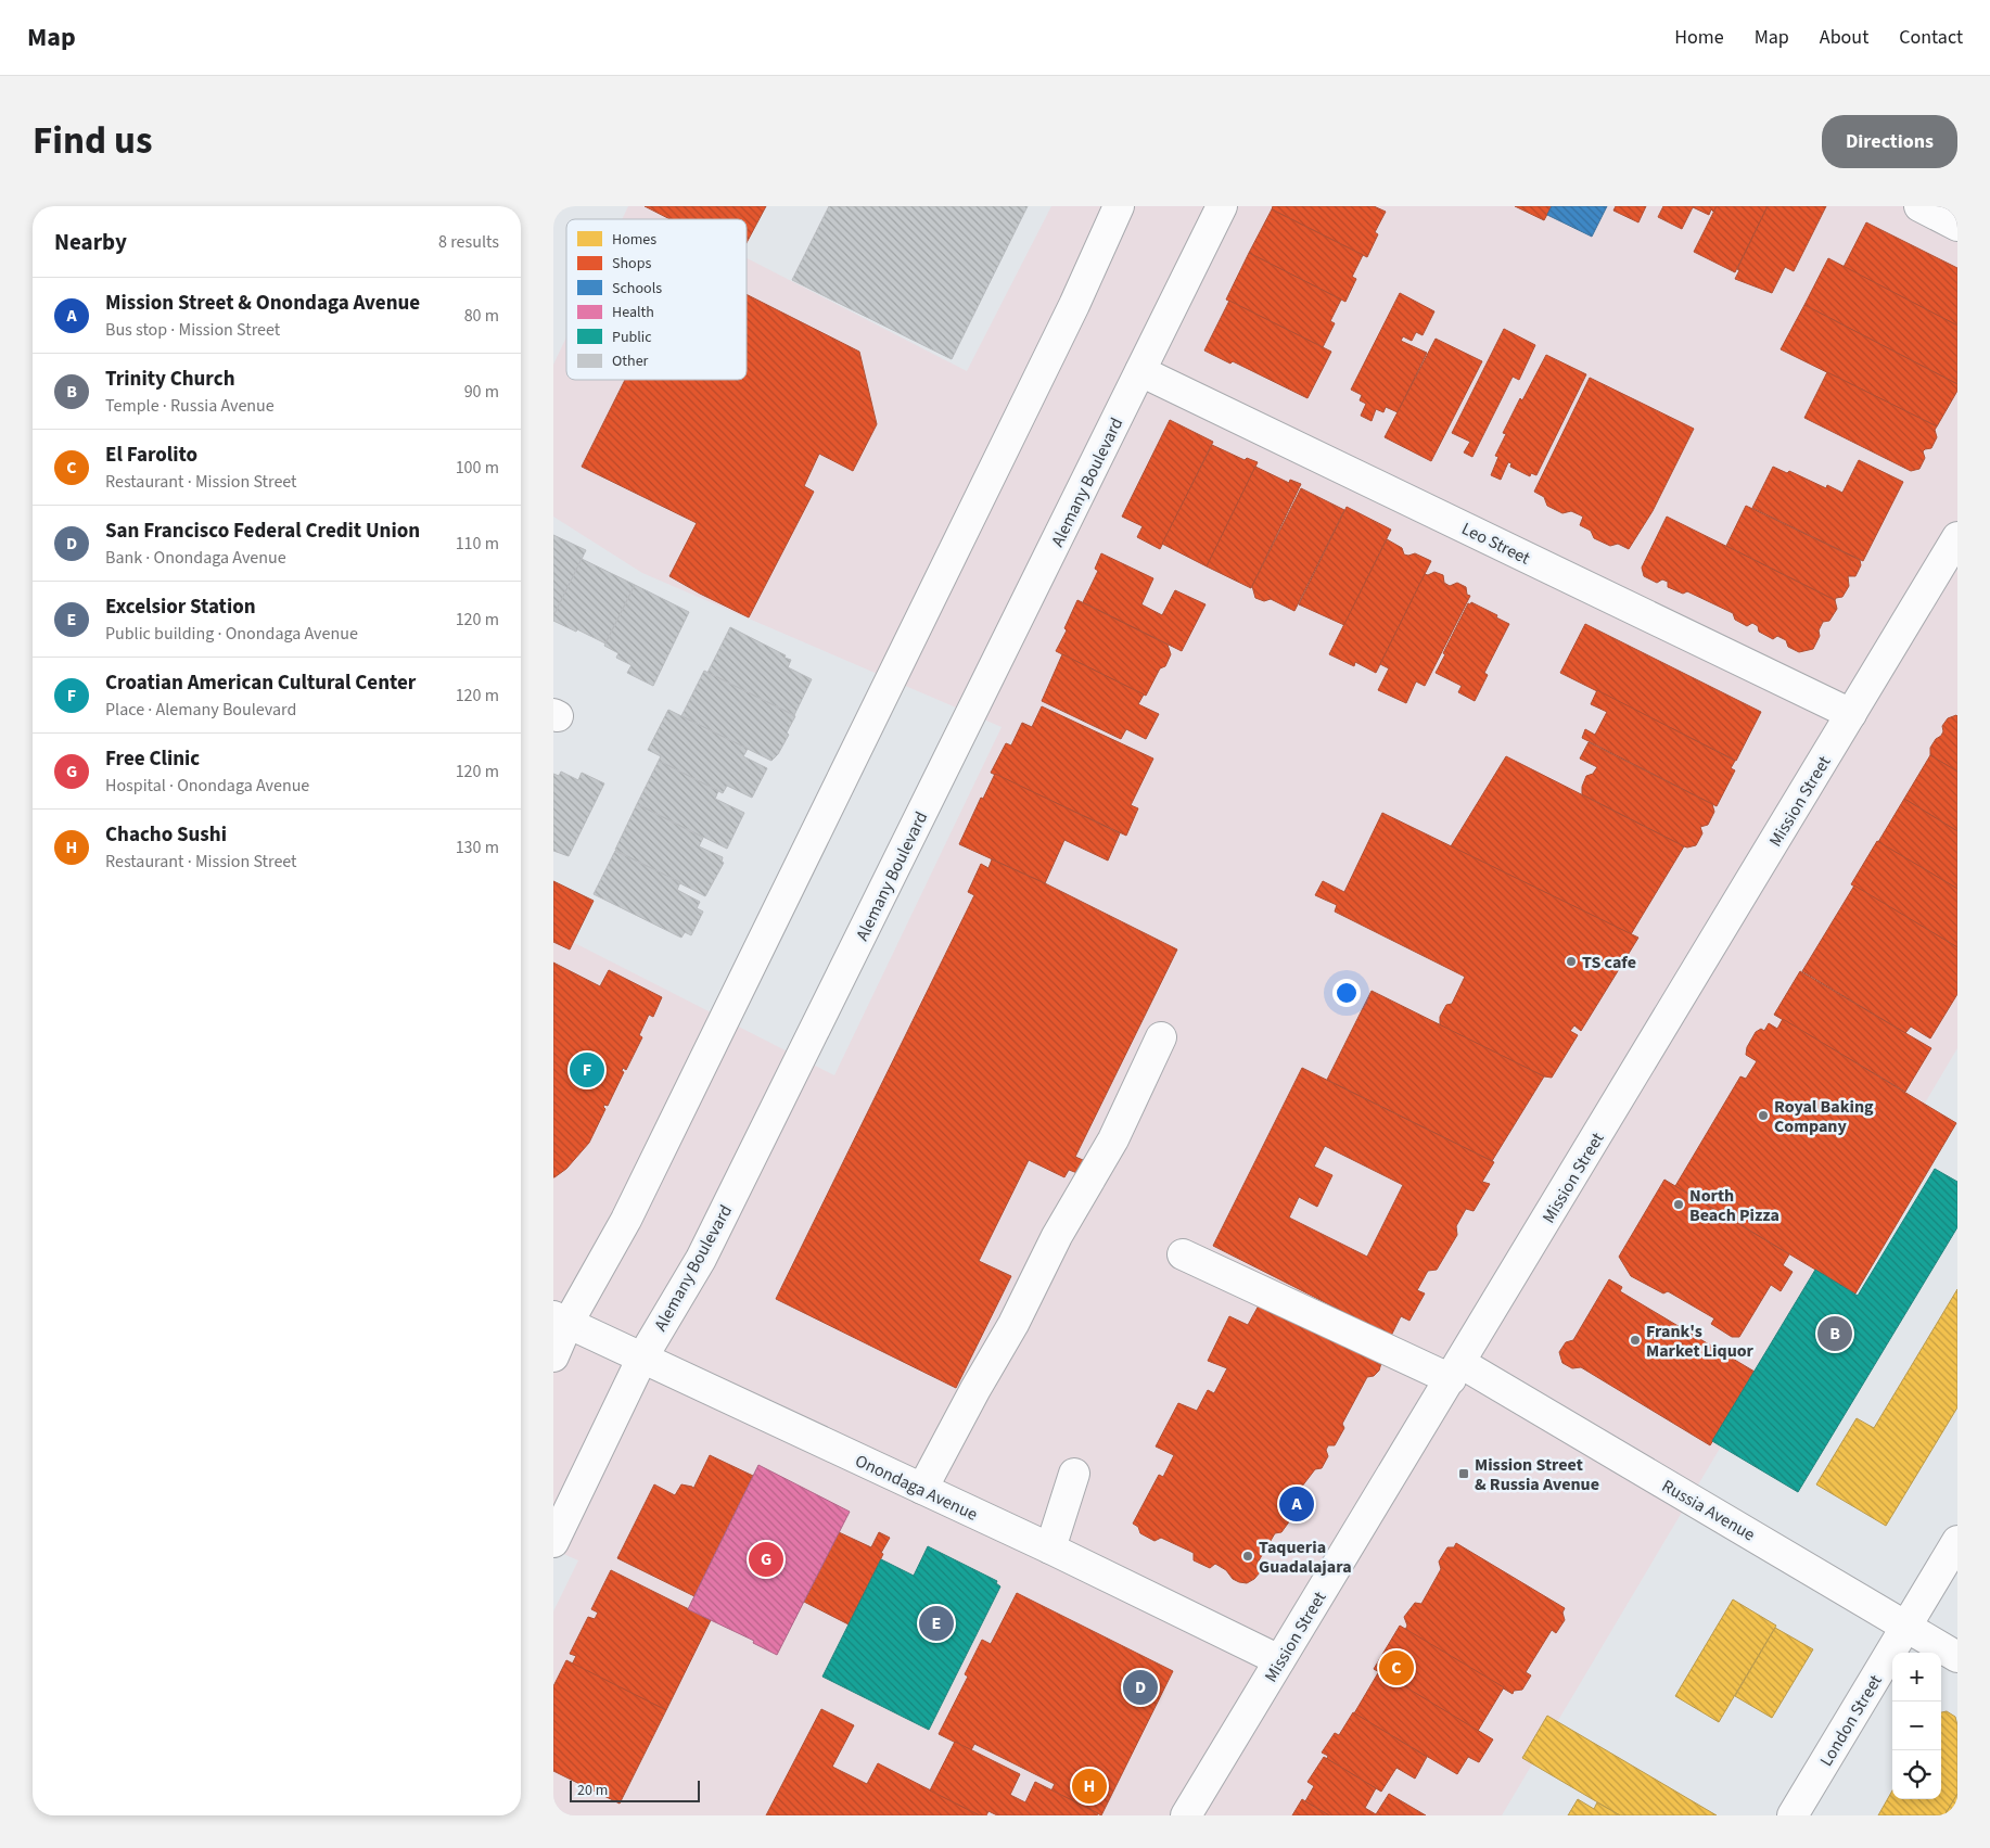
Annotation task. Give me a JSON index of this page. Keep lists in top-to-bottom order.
{
  "streets": {
    "main road": [
      "Alemany Boulevard",
      "Leo Street",
      "Mission Street",
      "Onondaga Avenue",
      "Russia Avenue",
      "London Street"
    ]
  },
  "crossings": [
    ["Alemany Boulevard", "Leo Street"],
    ["Alemany Boulevard", "Onondaga Avenue"],
    ["Leo Street", "Mission Street"],
    ["Mission Street", "Onondaga Avenue"],
    ["Mission Street", "Russia Avenue"],
    ["Russia Avenue", "London Street"]
  ],
  "places": {
    "other": [
      "TS cafe",
      "Royal Baking Company",
      "North Beach Pizza",
      "Frank's Market Liquor",
      "Taqueria Guadalajara"
    ],
    "transit": ["Mission Street & Russia Avenue"]
  },
  "legend": [
    "Homes",
    "Shops",
    "Schools",
    "Health",
    "Public",
    "Other"
  ],
  "scale_bar": "20 m",
  "page": {
    "header": "Map",
    "nav": [
      "Home",
      "Map",
      "About",
      "Contact"
    ],
    "title": "Find us",
    "buttons": "Directions",
    "heading": ["Nearby", "8 results"],
    "list": [
      {
        "mark": "A",
        "name": "Mission Street & Onondaga Avenue",
        "note": "Bus stop · Mission Street",
        "value": "80 m"
      },
      {
        "mark": "B",
        "name": "Trinity Church",
        "note": "Temple · Russia Avenue",
        "value": "90 m"
      },
      {
        "mark": "C",
        "name": "El Farolito",
        "note": "Restaurant · Mission Street",
        "value": "100 m"
      },
      {
        "mark": "D",
        "name": "San Francisco Federal Credit Union",
        "note": "Bank · Onondaga Avenue",
        "value": "110 m"
      },
      {
        "mark": "E",
        "name": "Excelsior Station",
        "note": "Public building · Onondaga Avenue",
        "value": "120 m"
      },
      {
        "mark": "F",
        "name": "Croatian American Cultural Center",
        "note": "Place · Alemany Boulevard",
        "value": "120 m"
      },
      {
        "mark": "G",
        "name": "Free Clinic",
        "note": "Hospital · Onondaga Avenue",
        "value": "120 m"
      },
      {
        "mark": "H",
        "name": "Chacho Sushi",
        "note": "Restaurant · Mission Street",
        "value": "130 m"
      }
    ],
    "pins": [
      "F",
      "B",
      "A",
      "G",
      "E",
      "C",
      "D",
      "H"
    ],
    "map_buttons": ["+", "−"],
    "scale": "20 m"
  }
}
